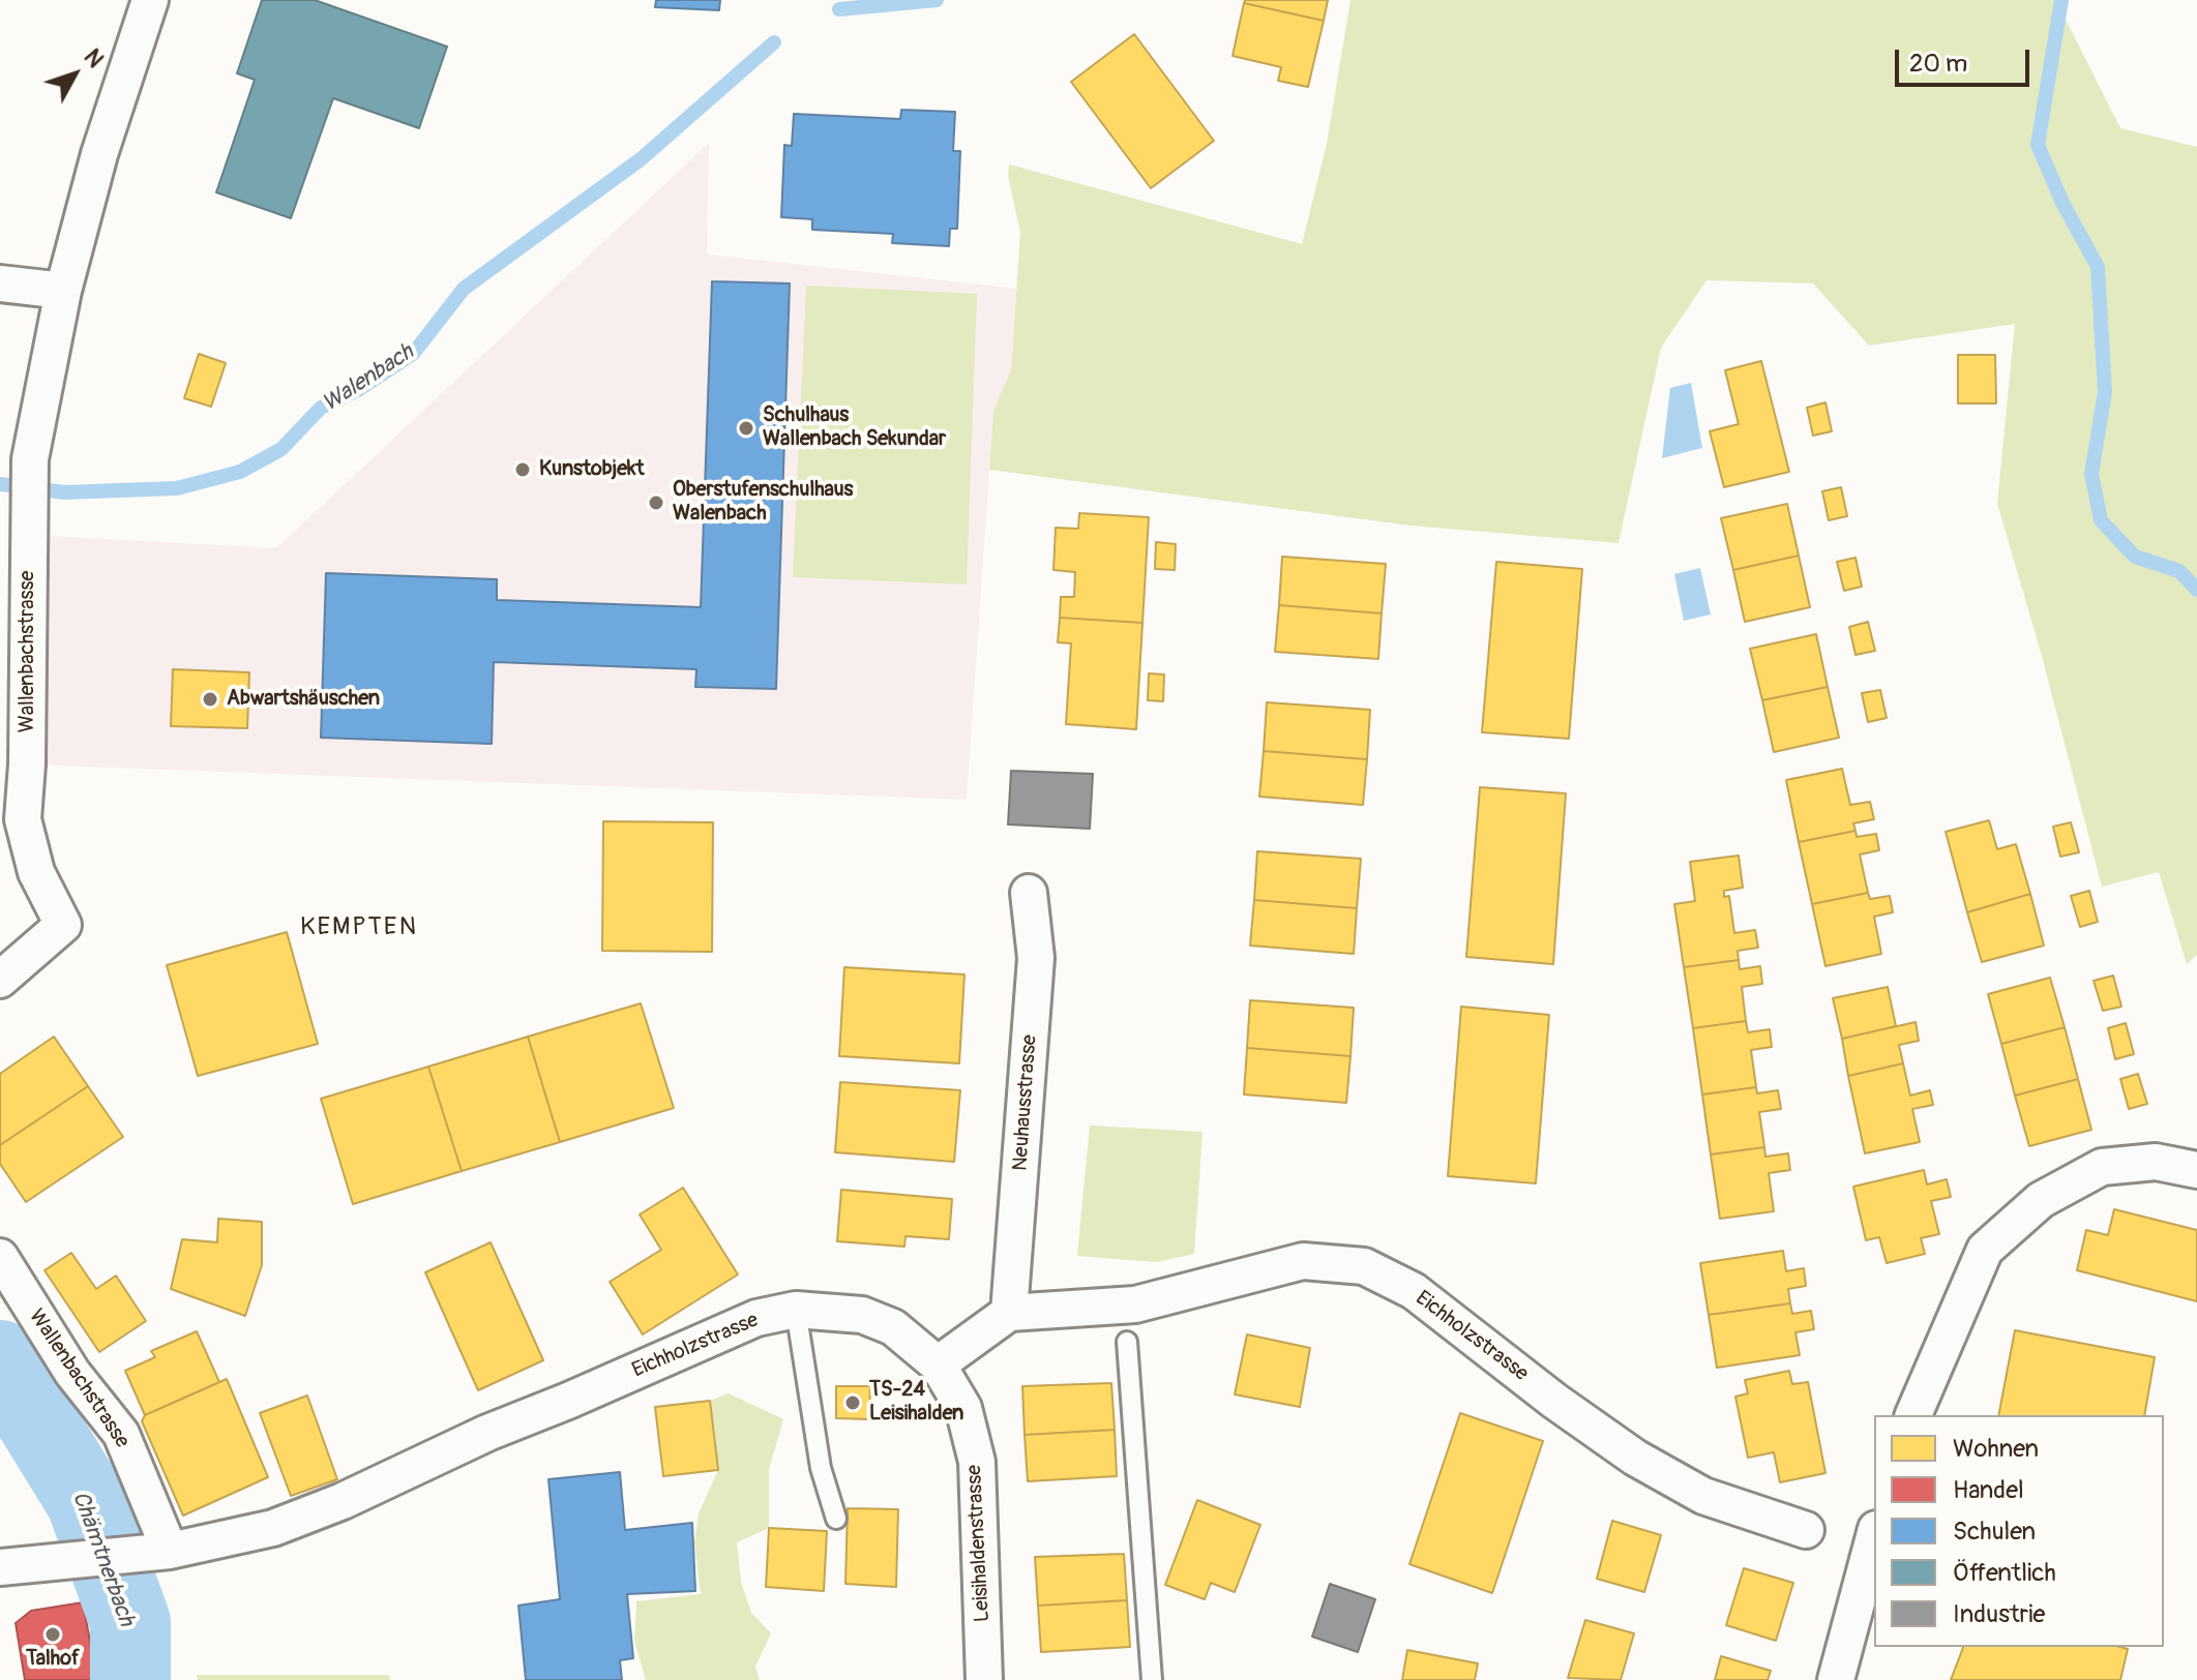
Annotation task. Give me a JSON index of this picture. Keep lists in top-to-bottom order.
{
  "streets": {
    "street": [
      "Wallenbachstrasse",
      "Neuhausstrasse",
      "Eichholzstrasse",
      "Leisihaldenstrasse"
    ]
  },
  "crossings": [
    ["Wallenbachstrasse", "Eichholzstrasse"],
    ["Neuhausstrasse", "Eichholzstrasse"],
    ["Eichholzstrasse", "Leisihaldenstrasse"]
  ],
  "districts": ["KEMPTEN"],
  "water": ["Walenbach", "Chämtnerbach"],
  "places": [
    "Schulhaus Wallenbach Sekundar",
    "Kunstobjekt",
    "Oberstufenschulhaus Walenbach",
    "Abwartshäuschen",
    "TS-24 Leisihalden",
    "Talhof"
  ],
  "legend": [
    "Wohnen",
    "Handel",
    "Schulen",
    "Öffentlich",
    "Industrie"
  ],
  "scale_bar": "20 m",
  "north": "top right"
}
